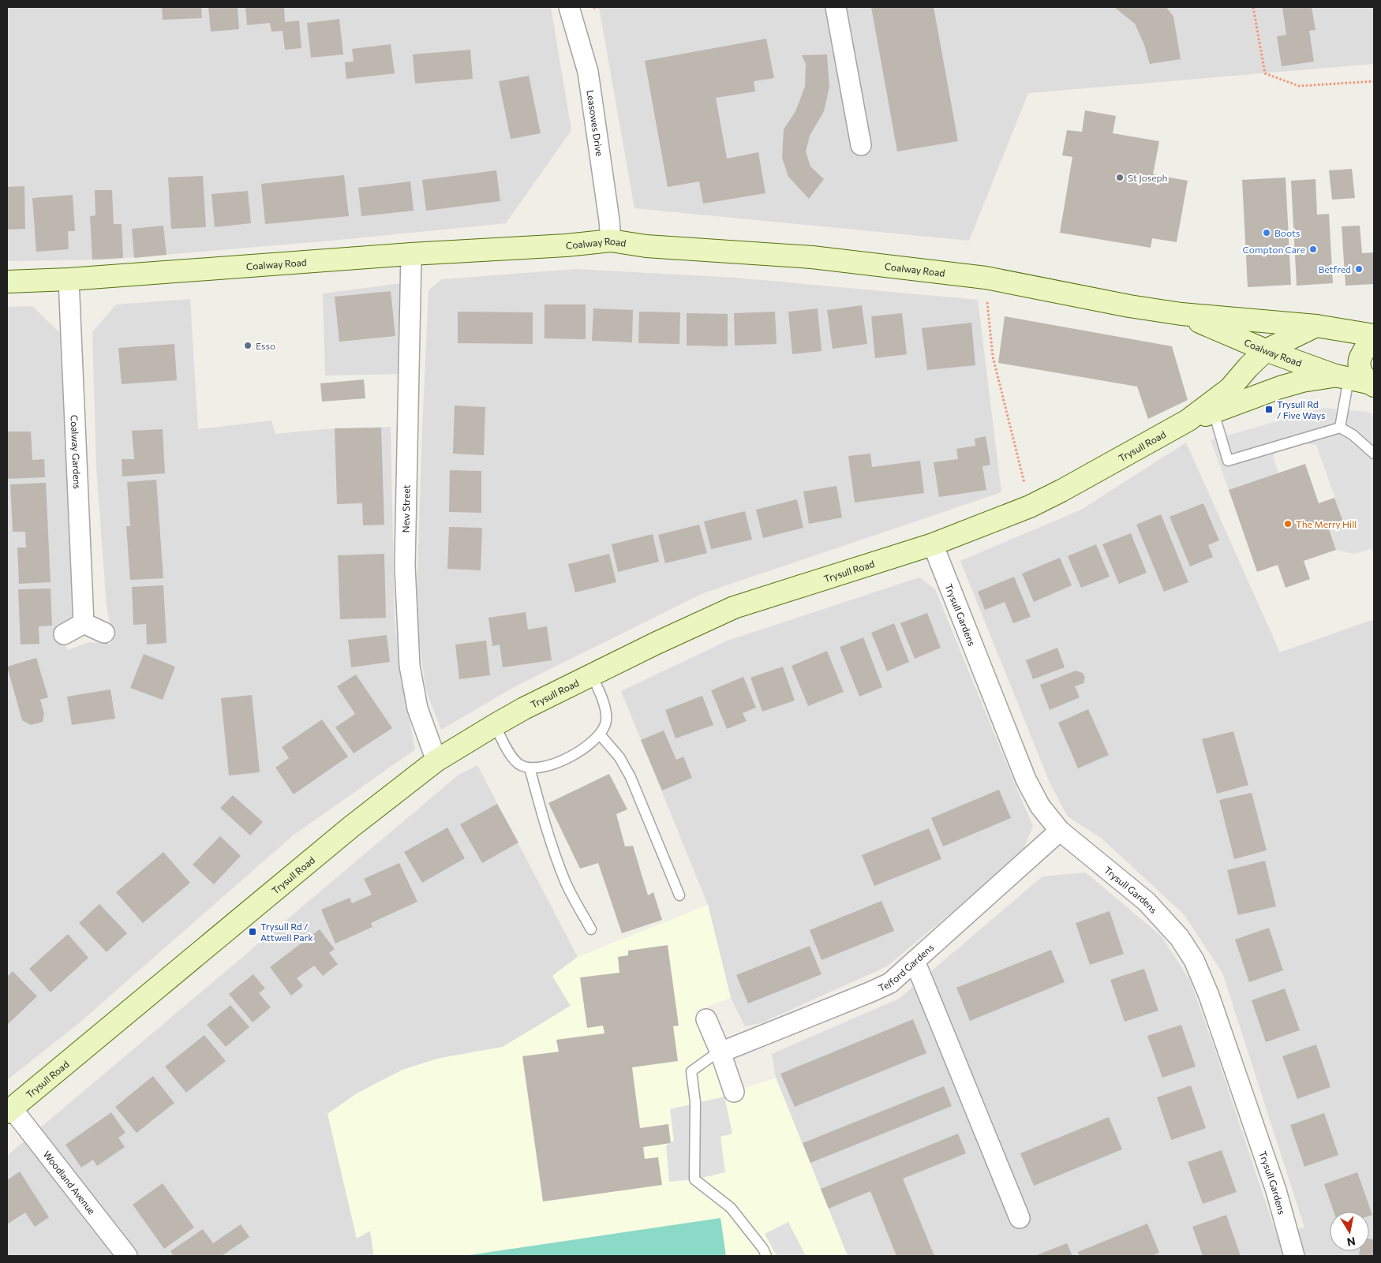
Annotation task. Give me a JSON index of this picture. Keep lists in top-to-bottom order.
{
  "streets": {
    "street": [
      "Leasowes Drive",
      "Coalway Road",
      "Trysull Road",
      "Coalway Gardens",
      "New Street",
      "Trysull Gardens",
      "Telford Gardens",
      "Woodland Avenue"
    ]
  },
  "crossings": [
    ["Leasowes Drive", "Coalway Road"],
    ["Coalway Road", "Trysull Road"],
    ["Coalway Road", "Coalway Gardens"],
    ["Coalway Road", "New Street"],
    ["Trysull Road", "New Street"],
    ["Trysull Road", "Trysull Gardens"],
    ["Trysull Road", "Woodland Avenue"],
    ["Trysull Gardens", "Telford Gardens"]
  ],
  "places": {
    "other": [
      "St Joseph",
      "Boots",
      "Compton Care",
      "Betfred",
      "Esso",
      "The Merry Hill"
    ],
    "transit": ["Trysull Rd / Five Ways", "Trysull Rd / Attwell Park"]
  },
  "north": "bottom"
}
